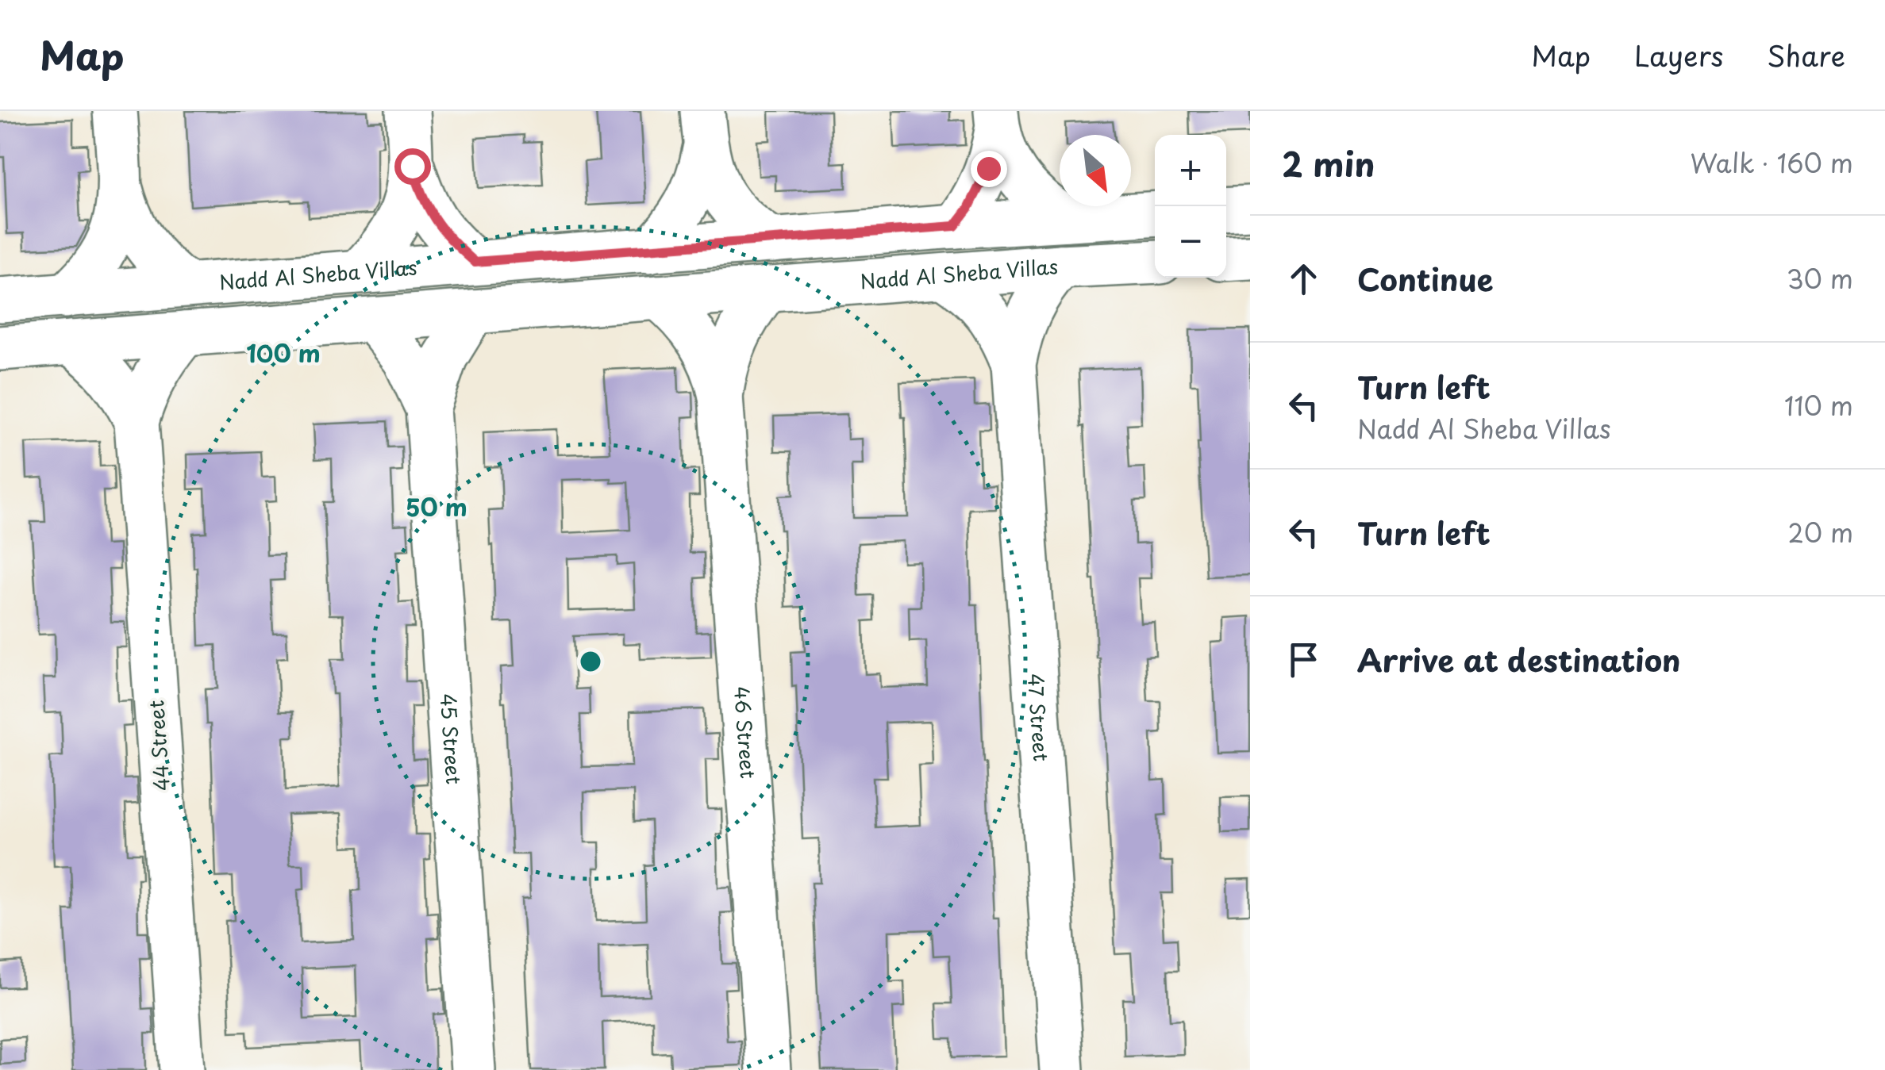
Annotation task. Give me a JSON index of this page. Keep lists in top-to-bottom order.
{
  "streets": {
    "street": [
      "Nadd Al Sheba Villas",
      "47 Street",
      "46 Street",
      "45 Street",
      "44 Street"
    ]
  },
  "north": "bottom right",
  "page": {
    "header": "Map",
    "nav": ["Map", "Layers", "Share"],
    "heading": ["2 min", "Walk · 160 m"],
    "map_buttons": ["+", "−"],
    "list": [
      ["Continue", "30 m"],
      ["Turn left", "Nadd Al Sheba Villas", "110 m"],
      ["Turn left", "20 m"],
      "Arrive at destination"
    ]
  },
  "rings": ["100 m", "50 m"]
}
